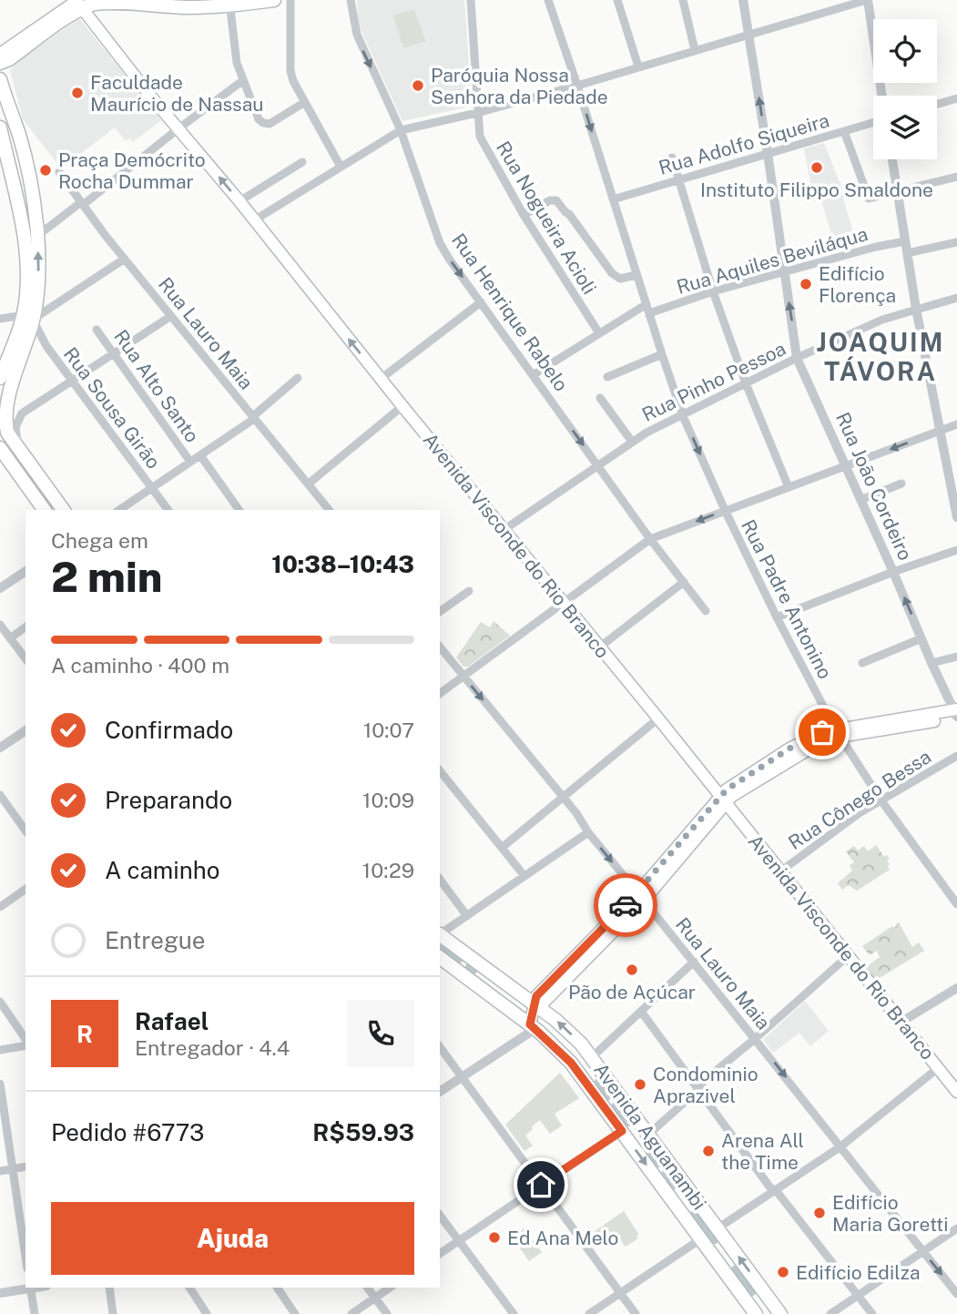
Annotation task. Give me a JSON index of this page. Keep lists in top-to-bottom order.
{
  "streets": {
    "main road": ["Avenida Visconde do Rio Branco", "Avenida Aguanambi"],
    "street": [
      "Rua Adolfo Siqueira",
      "Rua Nogueira Acioli",
      "Rua Aquiles Beviláqua",
      "Rua Henrique Rabelo",
      "Rua Lauro Maia",
      "Rua Pinho Pessoa",
      "Rua Alto Santo",
      "Rua Sousa Girão",
      "Rua João Cordeiro",
      "Rua Padre Antonino",
      "Rua Cônego Bessa"
    ]
  },
  "crossings": [
    ["Rua Adolfo Siqueira", "Rua João Cordeiro"],
    ["Rua Adolfo Siqueira", "Rua Padre Antonino"],
    ["Rua Aquiles Beviláqua", "Rua João Cordeiro"],
    ["Rua Aquiles Beviláqua", "Rua Padre Antonino"],
    ["Rua Henrique Rabelo", "Rua Pinho Pessoa"],
    ["Rua Pinho Pessoa", "Rua João Cordeiro"],
    ["Rua Pinho Pessoa", "Avenida Visconde do Rio Branco"],
    ["Rua Pinho Pessoa", "Rua Padre Antonino"],
    ["Avenida Visconde do Rio Branco", "Rua Cônego Bessa"],
    ["Rua Padre Antonino", "Rua Cônego Bessa"]
  ],
  "districts": ["JOAQUIM TÁVORA"],
  "places": [
    "Paróquia Nossa Senhora da Piedade",
    "Faculdade Maurício de Nassau",
    "Instituto Filippo Smaldone",
    "Praça Demócrito Rocha Dummar",
    "Edifício Florença",
    "Pão de Açúcar",
    "Condominio Aprazivel",
    "Arena All the Time",
    "Edifício Maria Goretti",
    "Ed Ana Melo",
    "Edifício Edilza"
  ],
  "page": {
    "heading": ["2 min", "Chega em", "10:38–10:43"],
    "panel": [
      "Rafael",
      "Entregador · 4.4",
      "Pedido #6773",
      "R$59.93"
    ],
    "bar": "A caminho · 400 m",
    "list": [
      ["Confirmado", "10:07"],
      ["Preparando", "10:09"],
      ["A caminho", "10:29"],
      "Entregue"
    ],
    "round": "R",
    "buttons": "Ajuda"
  }
}
